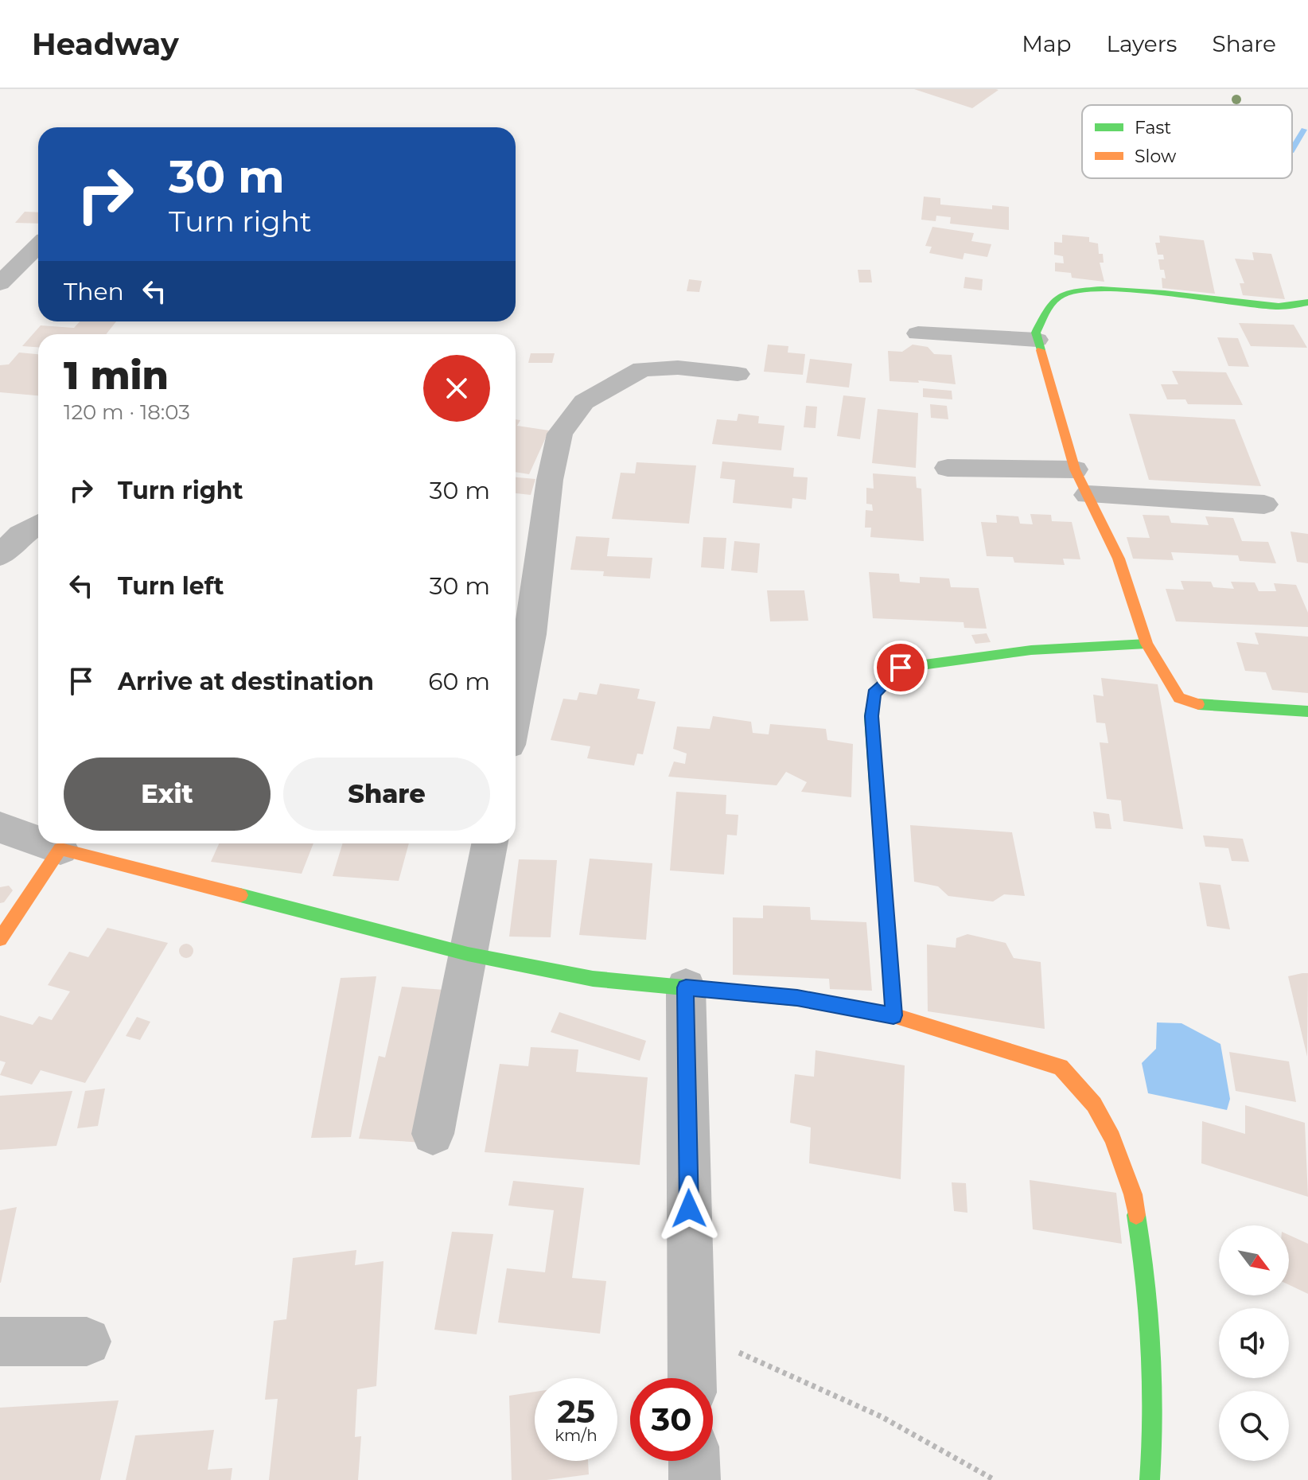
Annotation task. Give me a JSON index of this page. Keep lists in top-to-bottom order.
{
  "legend": ["Fast", "Slow"],
  "north": "bottom right",
  "page": {
    "header": "Headway",
    "nav": ["Map", "Layers", "Share"],
    "turn": ["30 m", "Turn right"],
    "then": "Then",
    "heading": ["1 min", "120 m · 18:03"],
    "list": [
      {
        "name": "Turn right",
        "value": "30 m"
      },
      {
        "name": "Turn left",
        "value": "30 m"
      },
      {
        "name": "Arrive at destination",
        "value": "60 m"
      }
    ],
    "buttons": ["Exit", "Share"],
    "speed": "25 km/h",
    "limit": "30"
  }
}
